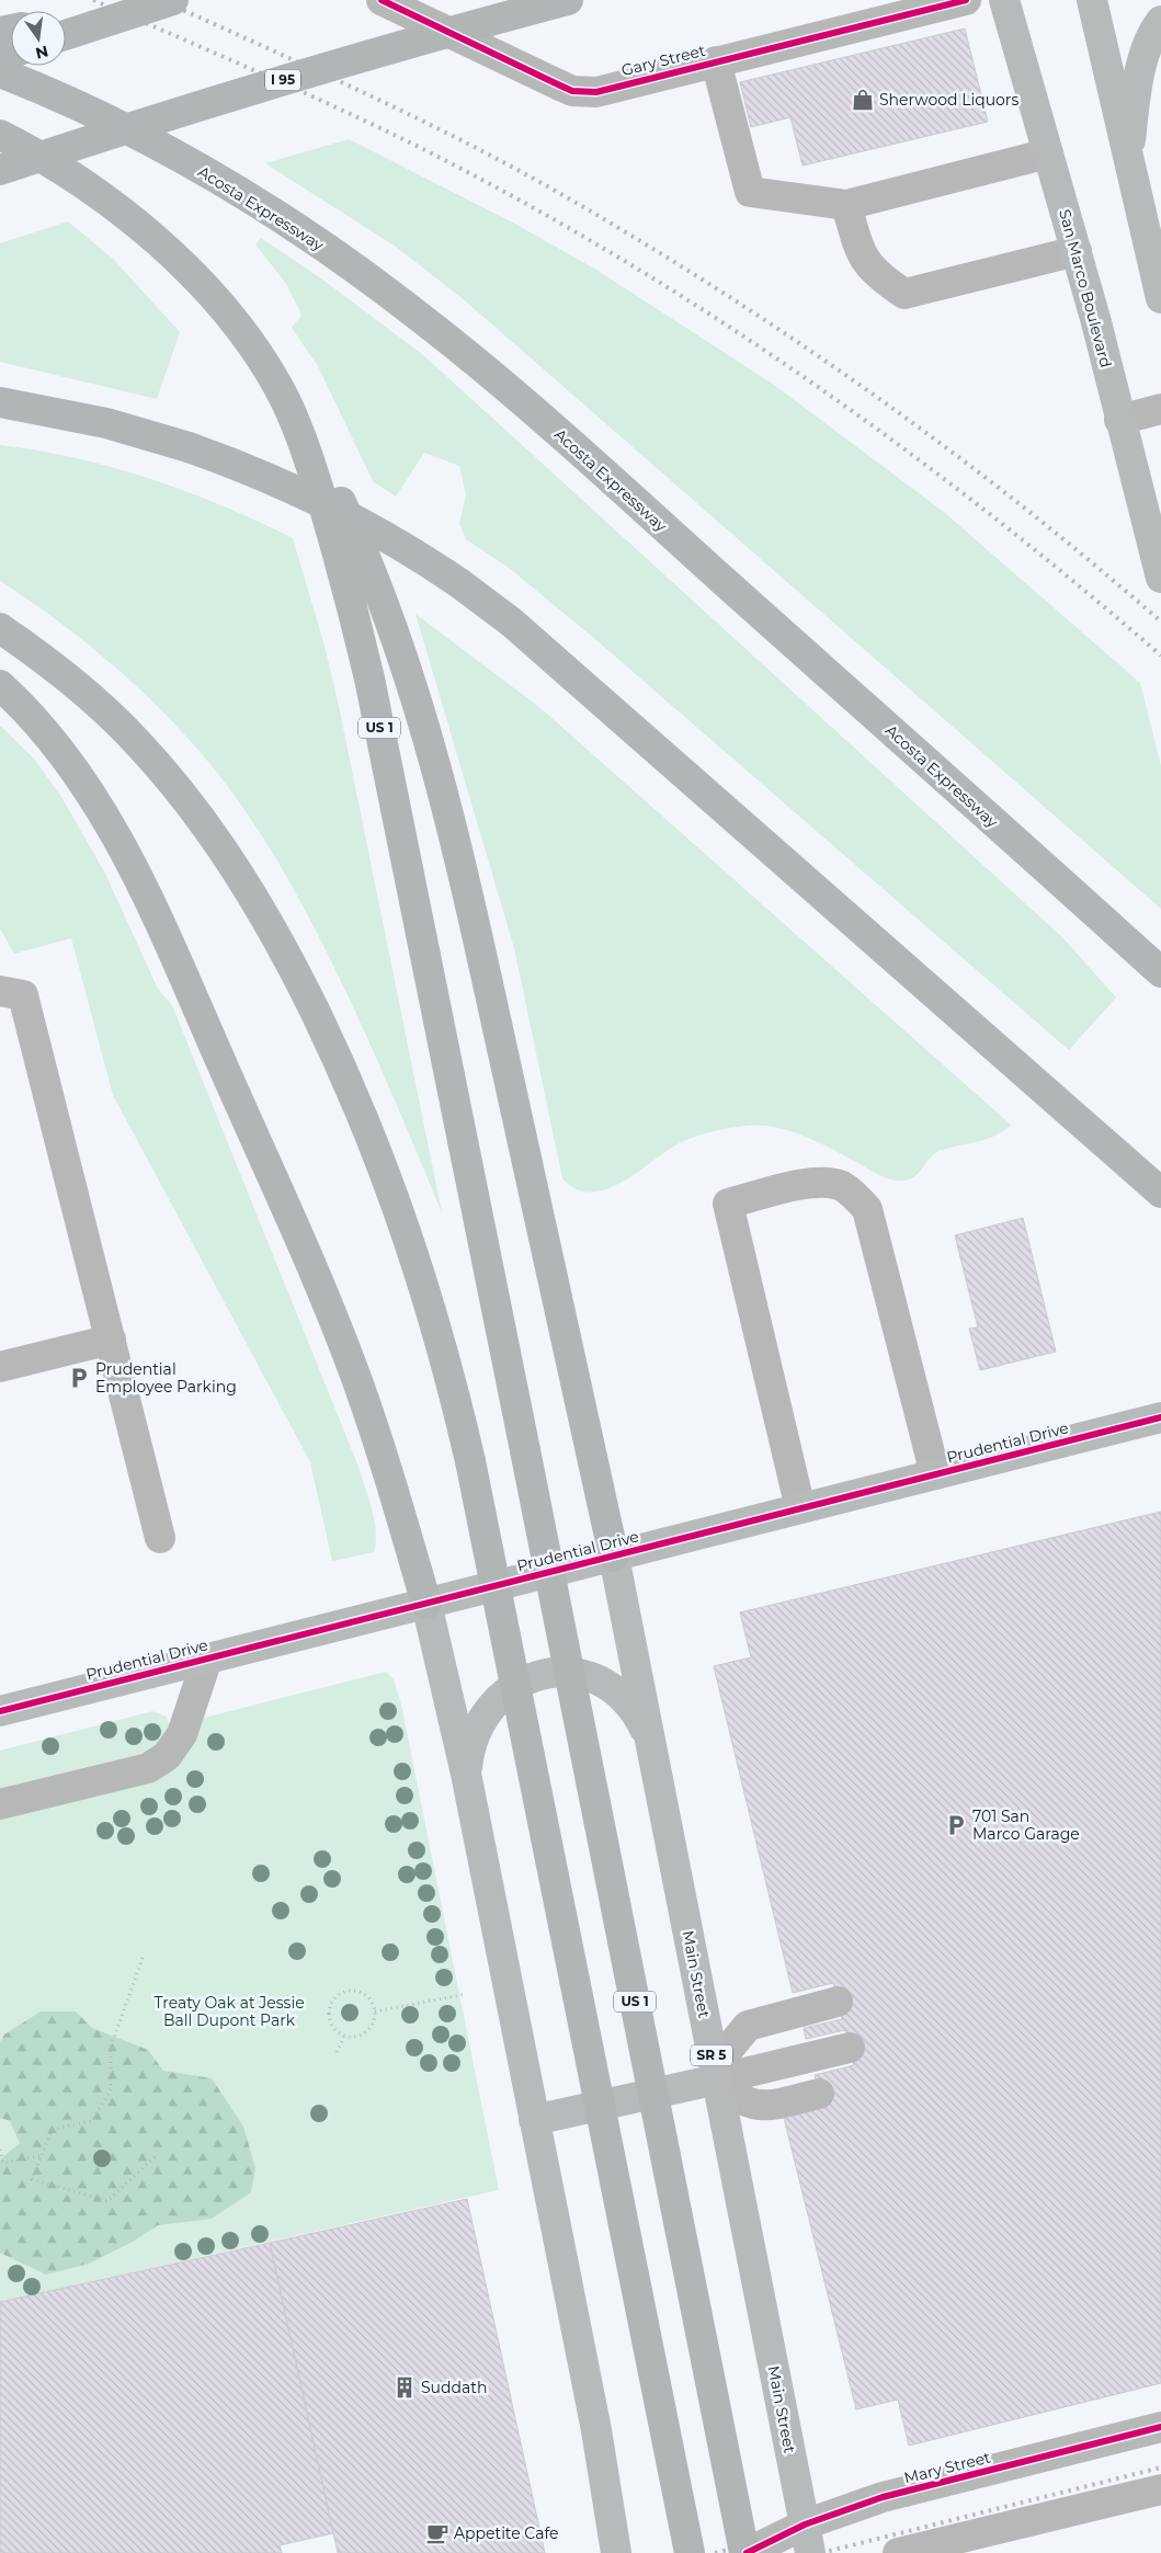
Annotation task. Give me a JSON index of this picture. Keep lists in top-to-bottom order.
{
  "streets": {
    "highway": ["I 95", "Acosta Expressway", "US 1"],
    "main road": [
      "San Marco Boulevard",
      "Prudential Drive",
      "Main Street",
      "SR 5"
    ],
    "street": ["Gary Street", "Mary Street"]
  },
  "crossings": [
    ["US 1", "Mary Street"],
    ["Prudential Drive", "Main Street"],
    ["Main Street", "Mary Street"]
  ],
  "parks": ["Treaty Oak at Jessie Ball Dupont Park"],
  "places": {
    "shop": ["Sherwood Liquors"],
    "parking": ["Prudential Employee Parking", "701 San Marco Garage"],
    "building": ["Suddath"],
    "cafe": ["Appetite Cafe"]
  },
  "north": "bottom"
}
